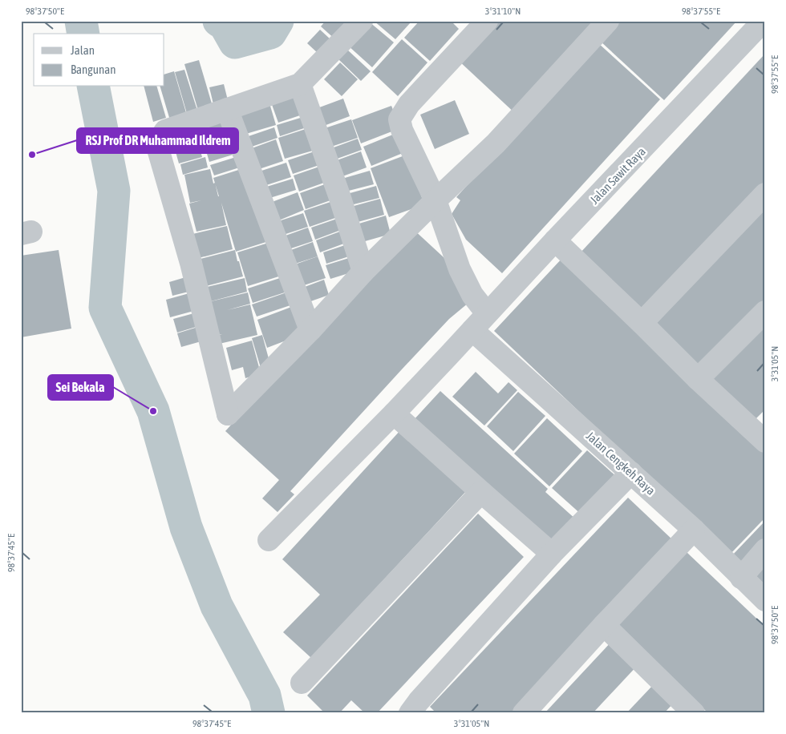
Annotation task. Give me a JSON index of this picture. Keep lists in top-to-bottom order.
{
  "streets": {
    "street": ["Jalan Sawit Raya", "Jalan Cengkeh Raya"]
  },
  "crossings": [
    ["Jalan Sawit Raya", "Jalan Cengkeh Raya"]
  ],
  "places": ["RSJ Prof DR Muhammad Ildrem", "Sei Bekala"],
  "legend": ["Jalan", "Bangunan"],
  "coordinates": [
    "98°37'50\"E",
    "3°31'10\"N",
    "98°37'55\"E",
    "3°31'05\"N",
    "98°37'45\"E"
  ]
}
